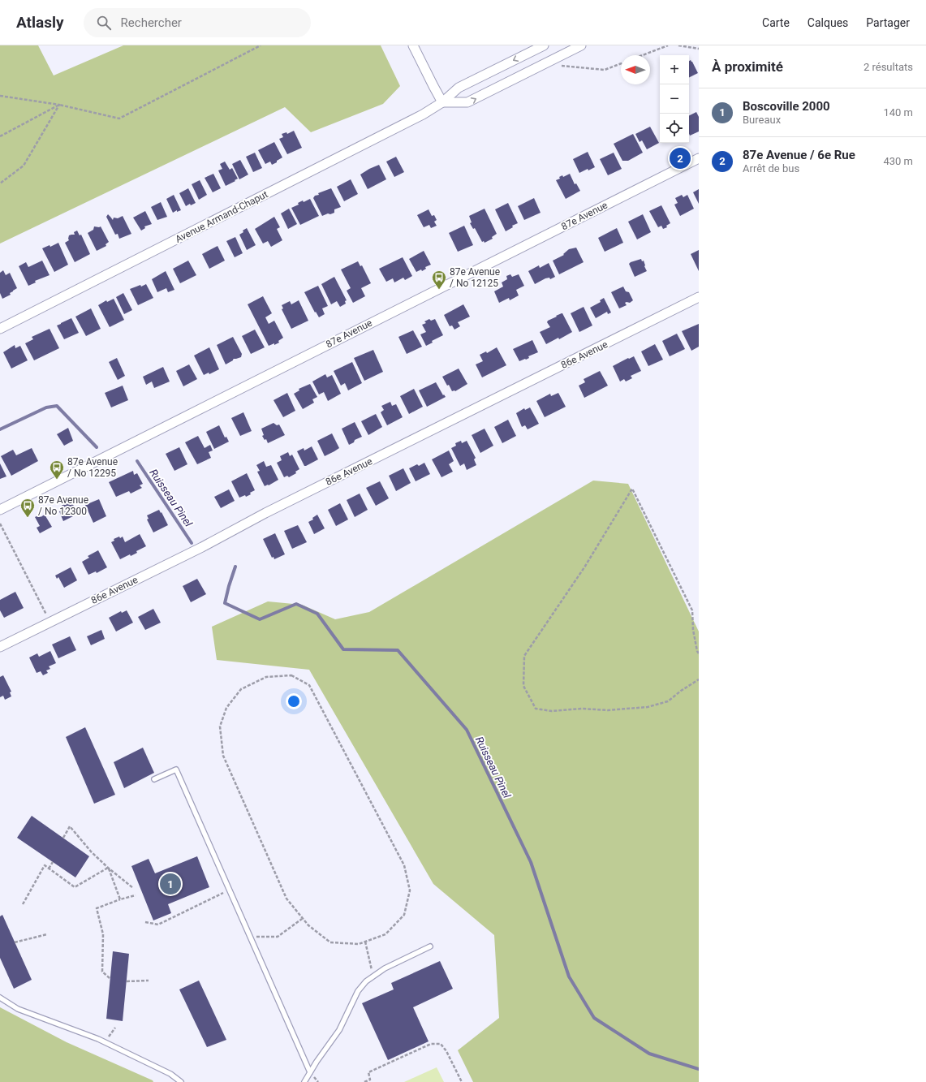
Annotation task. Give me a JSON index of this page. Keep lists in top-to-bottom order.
{
  "streets": {
    "street": ["87e Avenue", "Avenue Armand-Chaput", "86e Avenue"]
  },
  "water": ["Ruisseau Pinel"],
  "places": {
    "bus stop": ["87e Avenue / No 12125", "87e Avenue / No 12295", "87e Avenue / No 12300"]
  },
  "north": "left",
  "page": {
    "header": "Atlasly",
    "search": "Rechercher",
    "nav": ["Carte", "Calques", "Partager"],
    "heading": ["À proximité", "2 résultats"],
    "map_buttons": ["+", "−"],
    "list": [
      {
        "mark": "1",
        "name": "Boscoville 2000",
        "note": "Bureaux",
        "value": "140 m"
      },
      {
        "mark": "2",
        "name": "87e Avenue / 6e Rue",
        "note": "Arrêt de bus",
        "value": "430 m"
      }
    ],
    "pins": ["2", "1"]
  }
}
